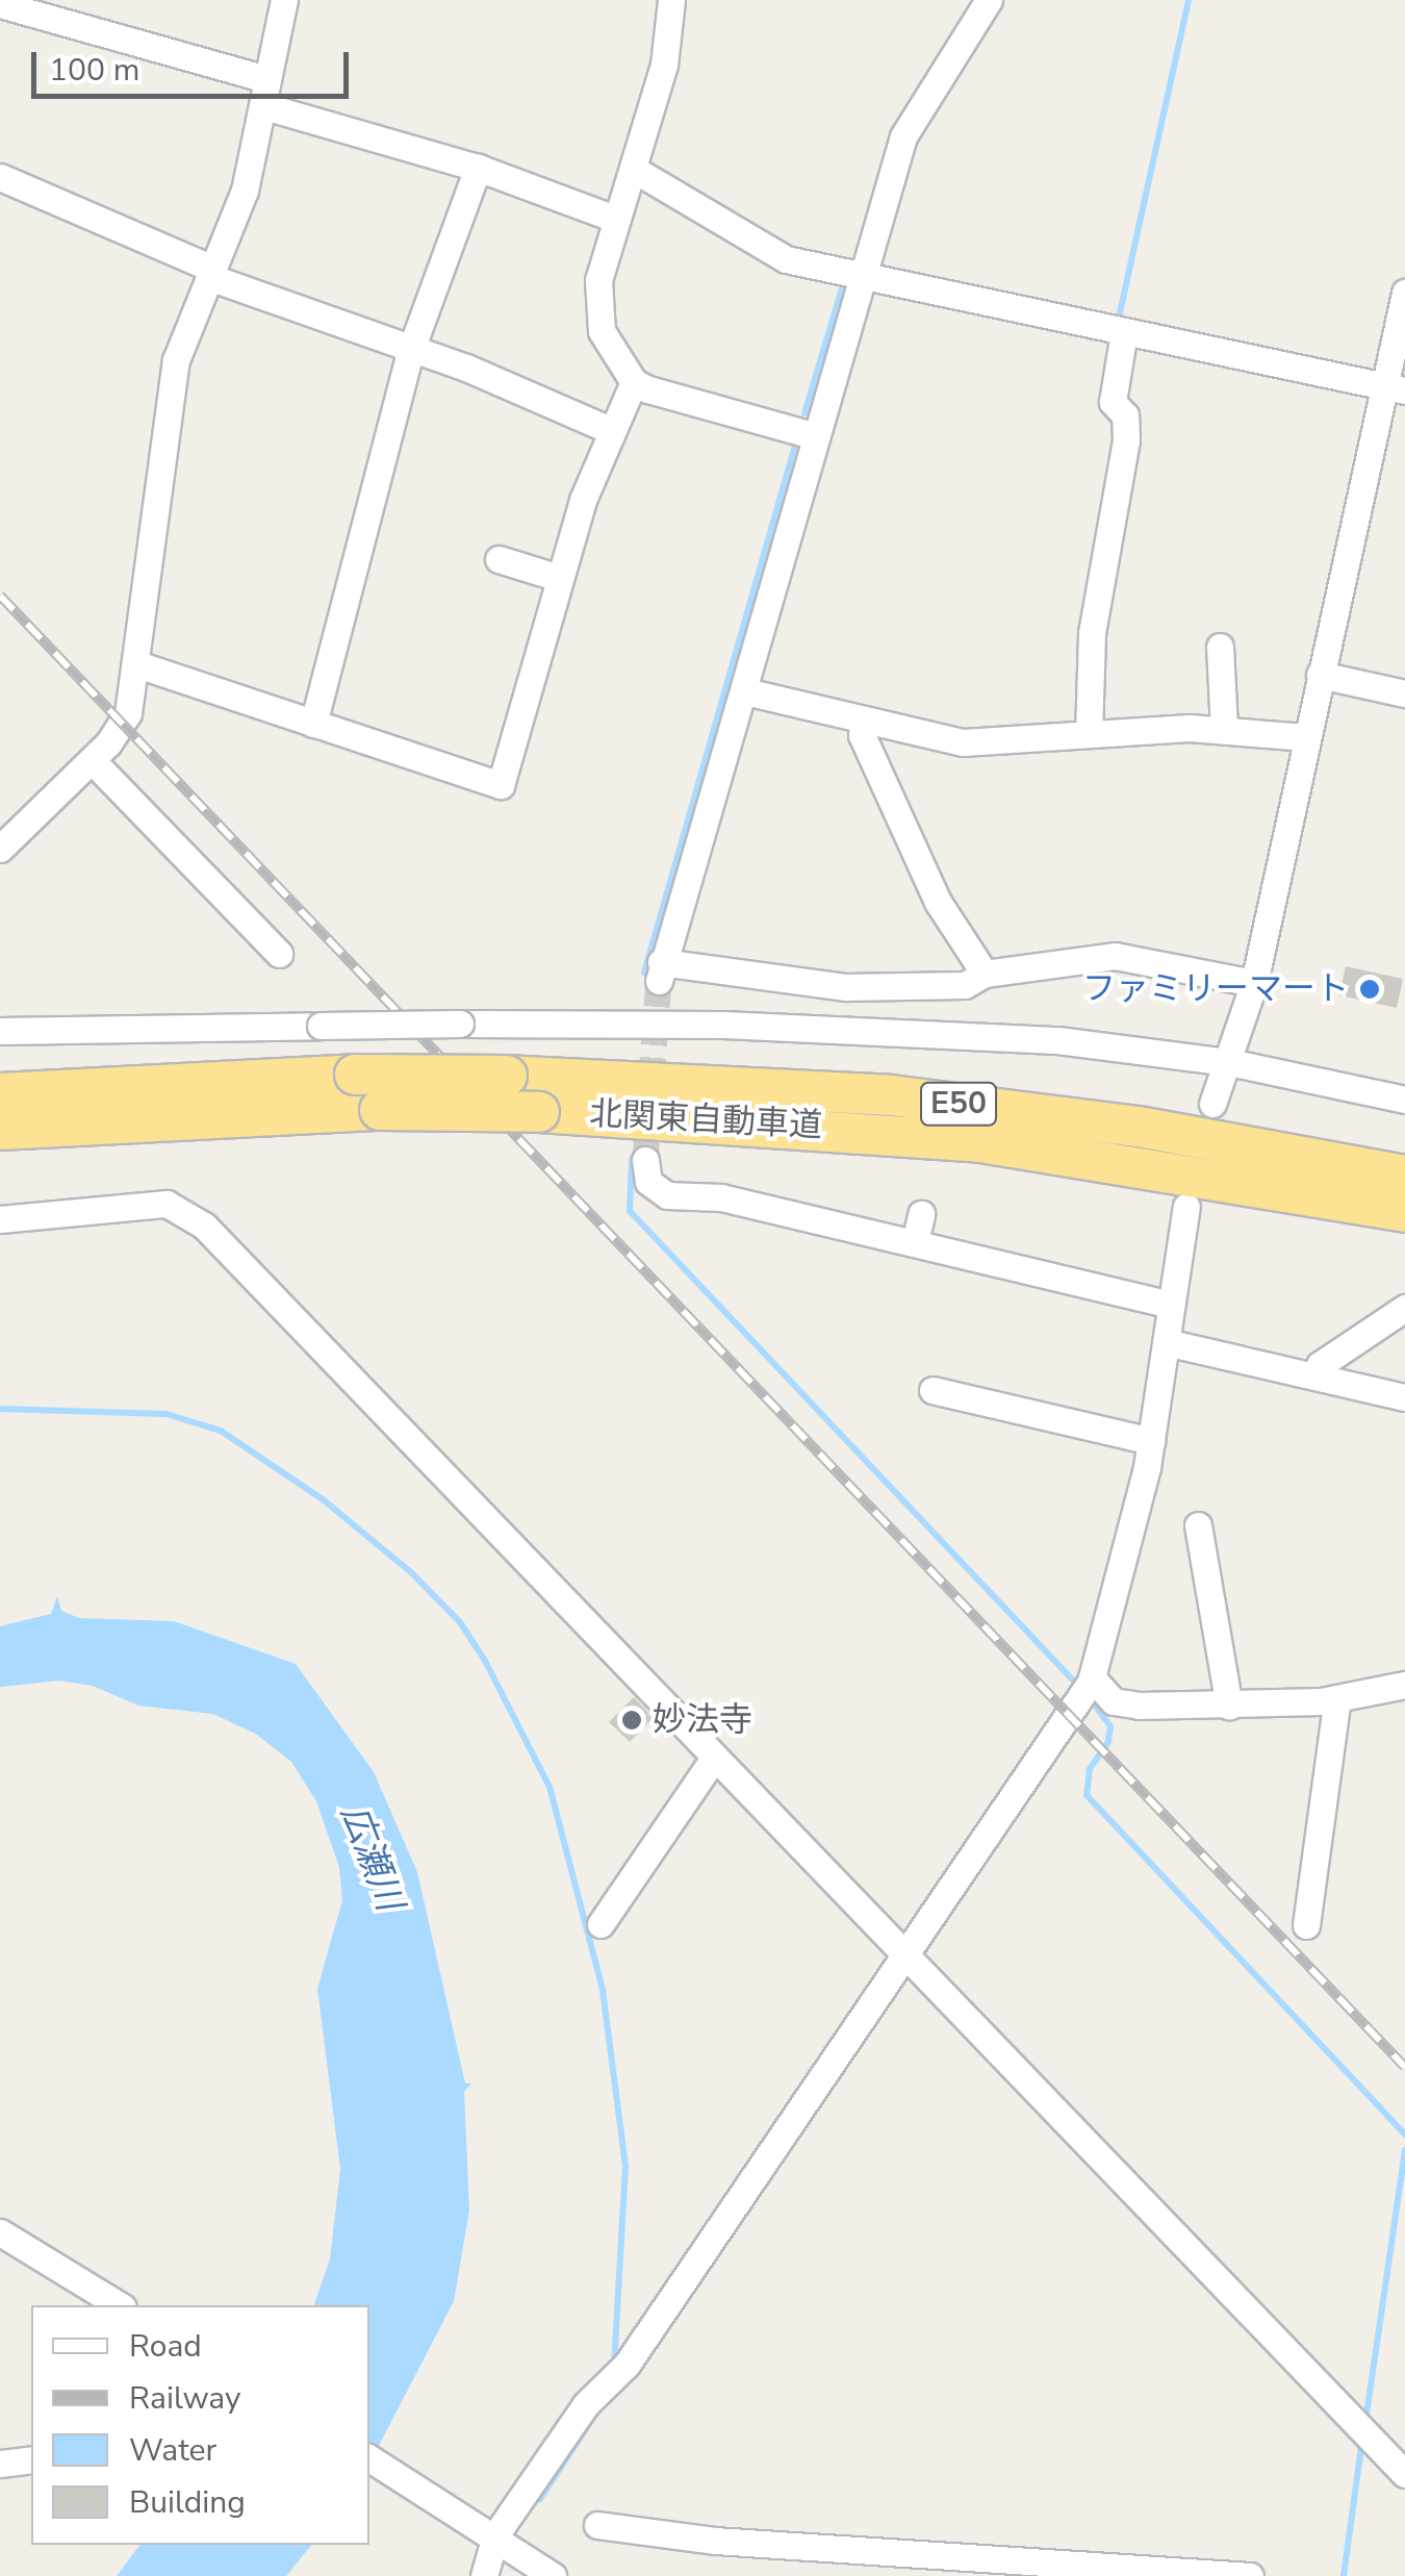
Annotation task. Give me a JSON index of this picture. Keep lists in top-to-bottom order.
{
  "streets": {
    "highway": ["E50", "北関東自動車道"]
  },
  "water": ["広瀬川"],
  "places": ["ファミリーマート", "妙法寺"],
  "legend": [
    "Road",
    "Railway",
    "Water",
    "Building"
  ],
  "scale_bar": "100 m"
}
